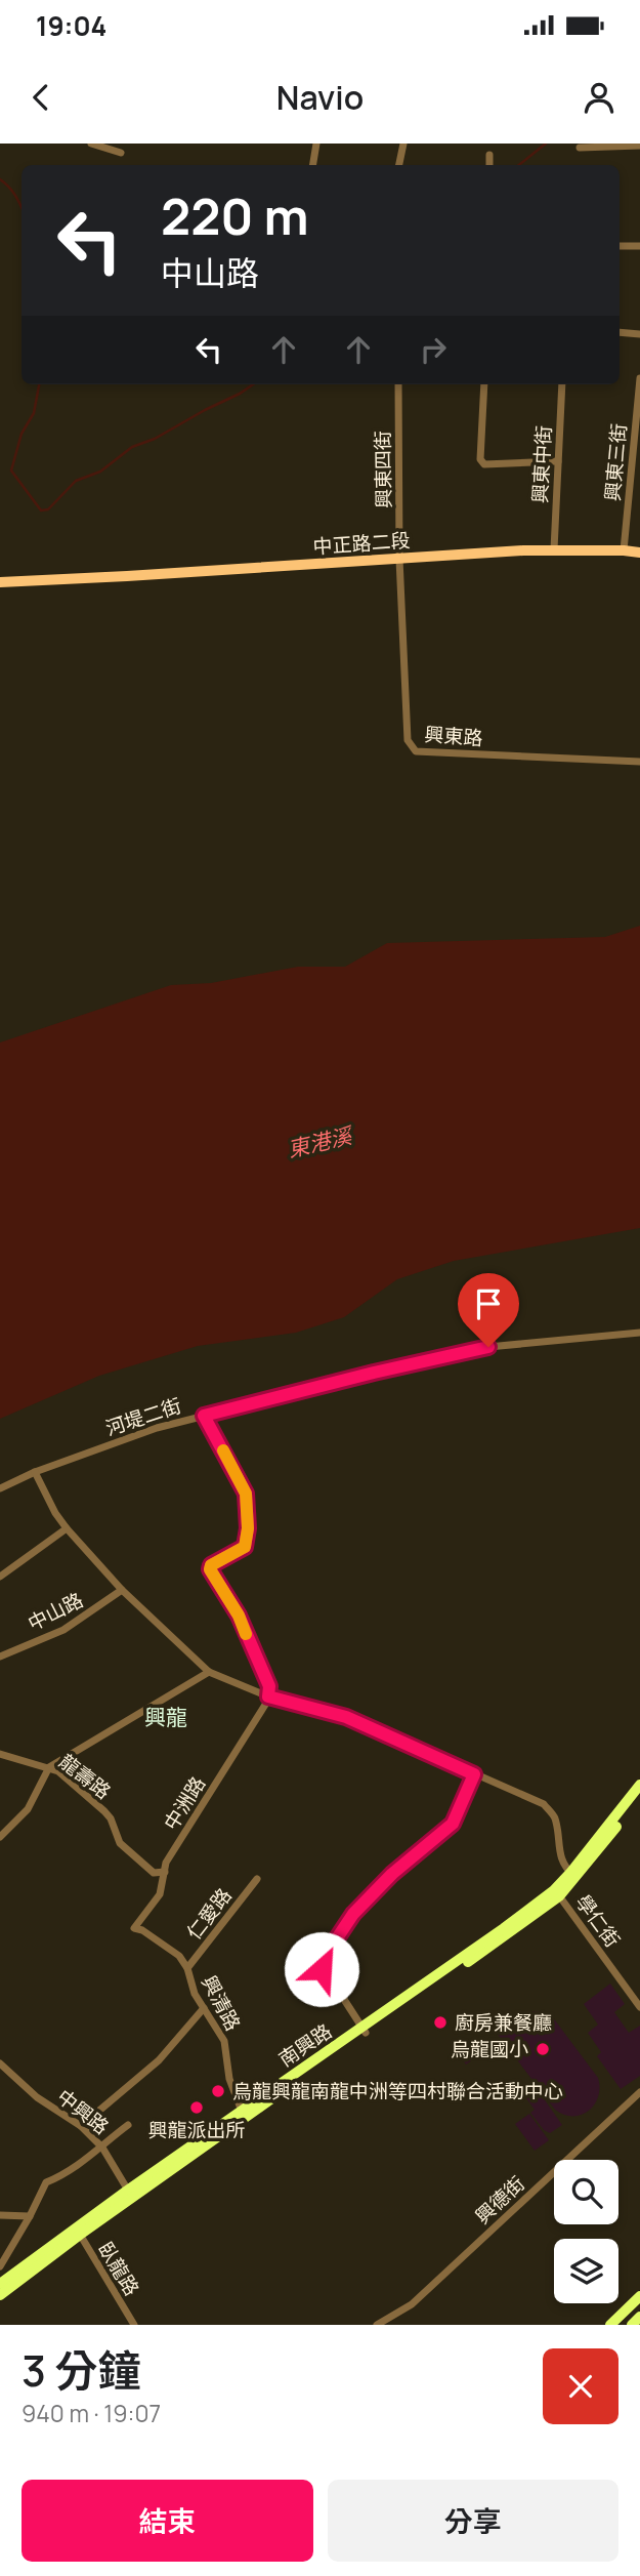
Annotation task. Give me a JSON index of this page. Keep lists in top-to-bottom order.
{
  "streets": {
    "main road": ["中正路二段", "南興路"],
    "street": [
      "興東三街",
      "興東中街",
      "興東四街",
      "興東路",
      "河堤二街",
      "中山路",
      "龍壽路",
      "中洲路",
      "仁愛路",
      "學仁街",
      "興清路",
      "中興路",
      "興德街",
      "臥龍路"
    ]
  },
  "crossings": [
    ["興東三街", "中正路二段"],
    ["興東中街", "中正路二段"],
    ["興東四街", "中正路二段"],
    ["興東四街", "興東路"],
    ["中正路二段", "興東路"],
    ["龍壽路", "中洲路"],
    ["中洲路", "興清路"],
    ["仁愛路", "興清路"],
    ["學仁街", "南興路"],
    ["興清路", "南興路"],
    ["南興路", "中興路"],
    ["南興路", "臥龍路"]
  ],
  "districts": ["興龍"],
  "water": ["東港溪"],
  "places": [
    "廚房兼餐廳",
    "烏龍國小",
    "烏龍興龍南龍中洲等四村聯合活動中心",
    "興龍派出所"
  ],
  "page": {
    "status": "19:04",
    "header": "Navio",
    "turn": ["220 m", "中山路"],
    "heading": ["3 分鐘", "940 m · 19:07"],
    "buttons": ["結束", "分享"]
  }
}
